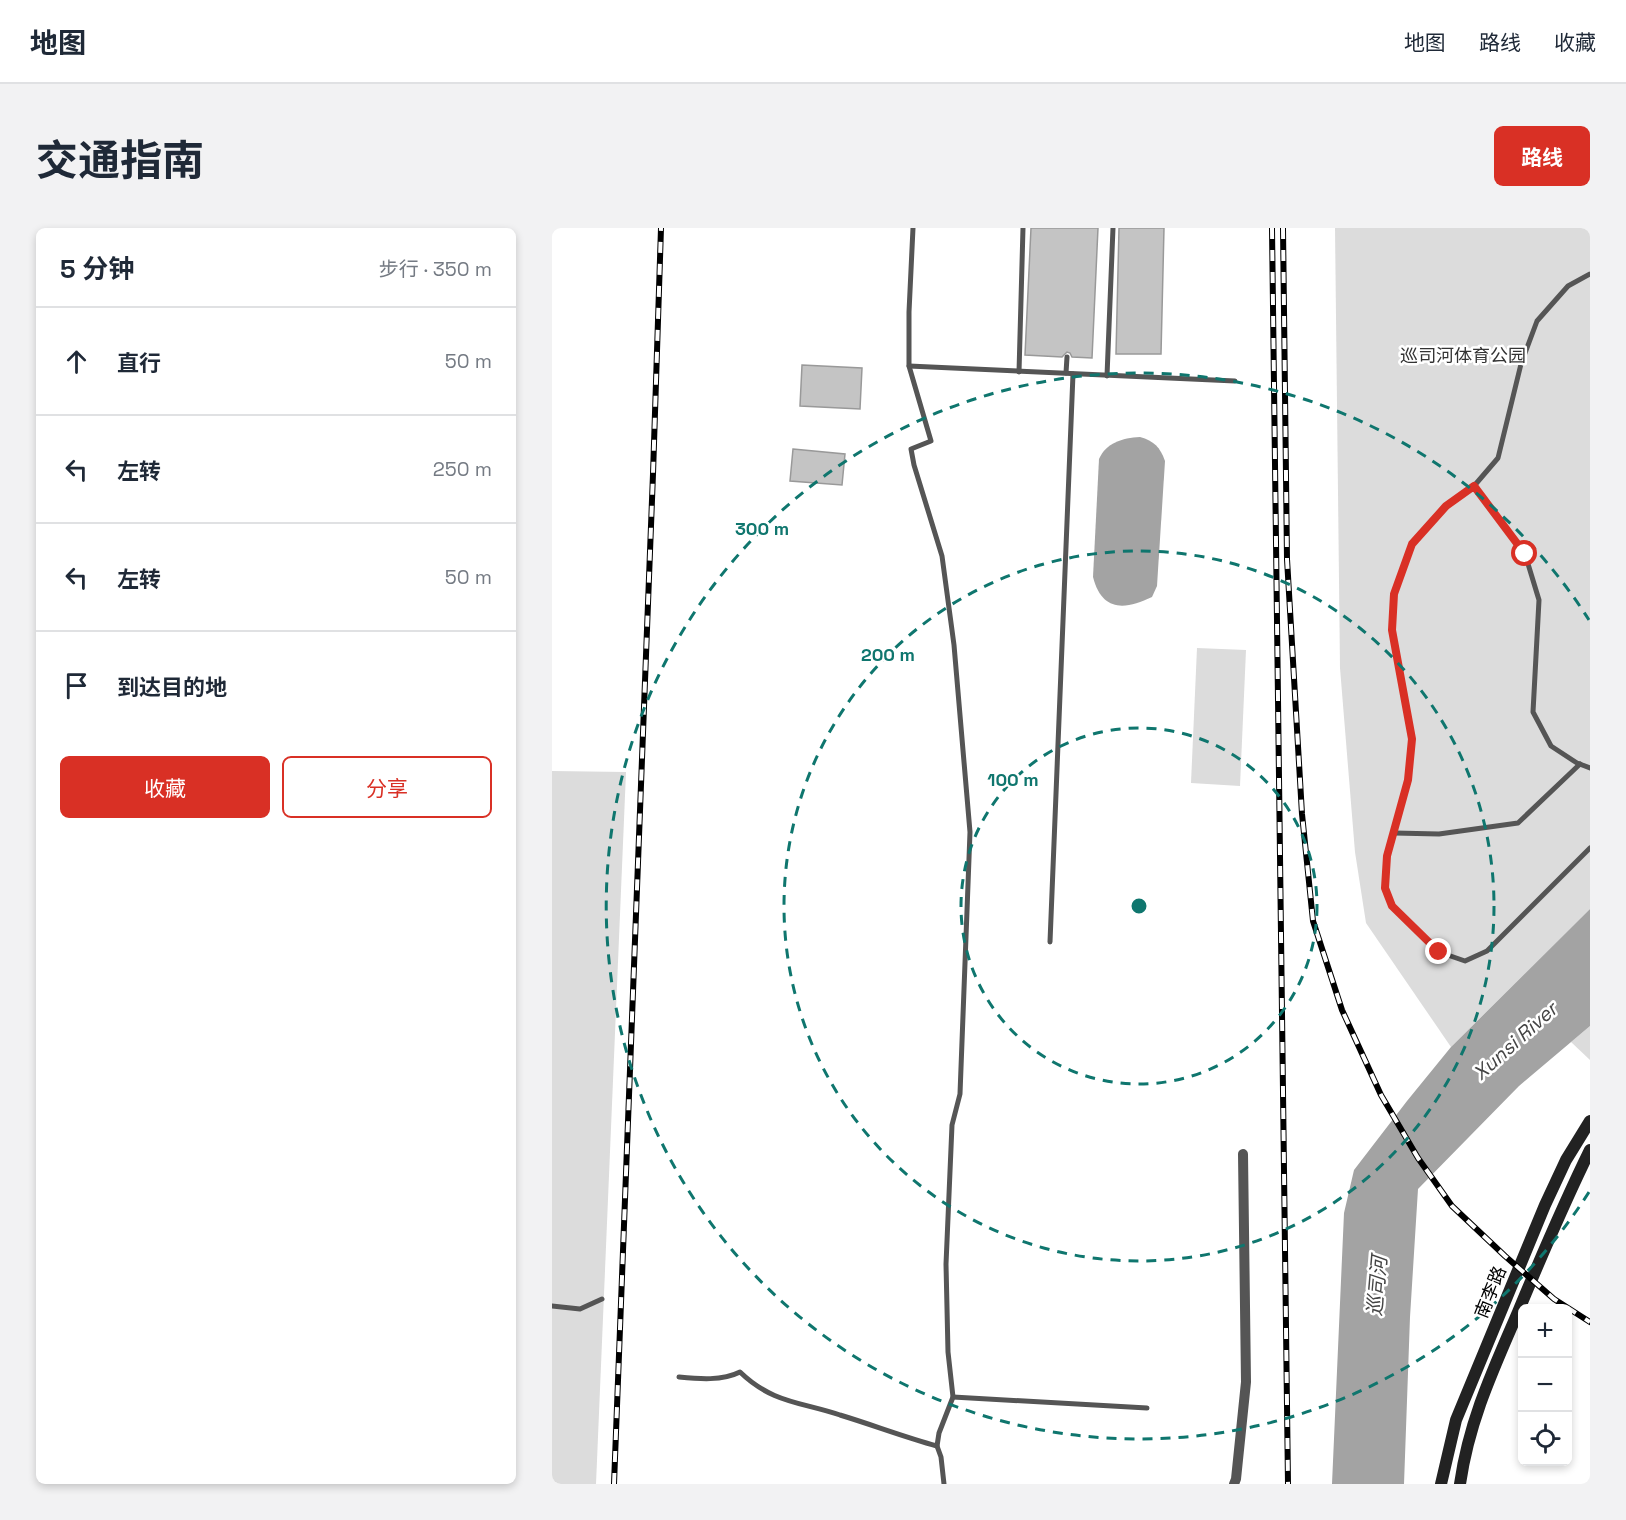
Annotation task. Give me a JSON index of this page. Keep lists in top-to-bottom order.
{
  "streets": {
    "main road": ["南李路"]
  },
  "water": ["Xunsi River", "巡司河"],
  "parks": ["巡司河体育公园"],
  "page": {
    "header": "地图",
    "nav": ["地图", "路线", "收藏"],
    "title": "交通指南",
    "buttons": [
      "路线",
      ["收藏", "分享"]
    ],
    "heading": ["5 分钟", "步行 · 350 m"],
    "list": [
      ["直行", "50 m"],
      ["左转", "250 m"],
      ["左转", "50 m"],
      "到达目的地"
    ],
    "map_buttons": ["+", "−"]
  },
  "rings": ["300 m", "200 m", "100 m"]
}
